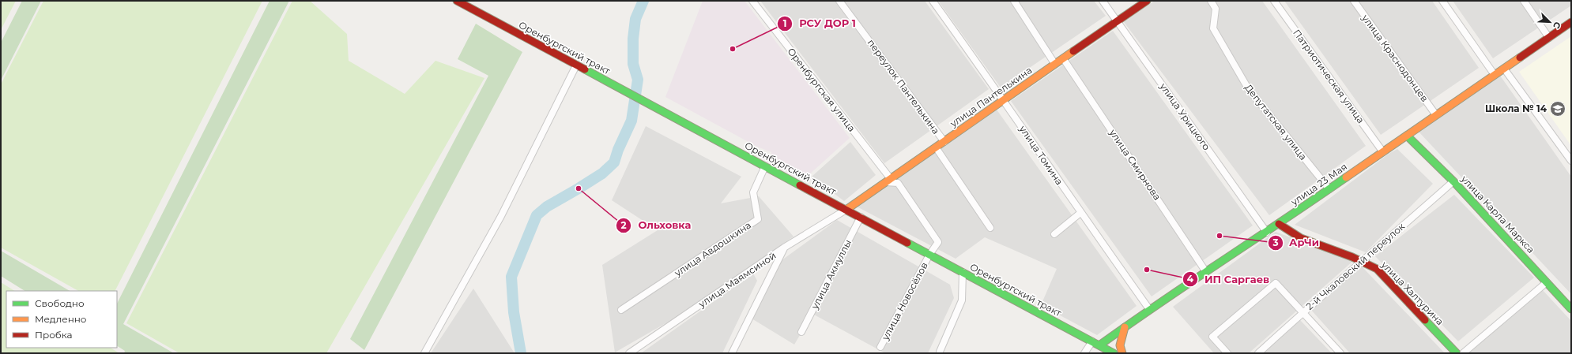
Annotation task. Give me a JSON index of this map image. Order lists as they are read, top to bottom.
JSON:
{
  "streets": {
    "main road": [
      "Оренбургский тракт",
      "улица Пантелькина",
      "улица 23 Мая",
      "улица Карла Маркса",
      "улица Халтурина"
    ],
    "street": [
      "улица Краснодонцев",
      "Патриотическая улица",
      "переулок Пантелькина",
      "Оренбургская улица",
      "улица Урицкого",
      "Депутатская улица",
      "улица Томина",
      "улица Смирнова",
      "улица Авдошкина",
      "2-й Чкаловский переулок",
      "улица Акмуллы",
      "улица Маямсиной",
      "улица Новосёлов"
    ]
  },
  "crossings": [
    ["Оренбургский тракт", "улица Пантелькина"],
    ["Оренбургский тракт", "улица 23 Мая"],
    ["Оренбургский тракт", "улица Авдошкина"],
    ["Оренбургский тракт", "улица Акмуллы"],
    ["Оренбургский тракт", "улица Маямсиной"],
    ["Оренбургский тракт", "улица Новосёлов"],
    ["улица Краснодонцев", "улица 23 Мая"],
    ["Патриотическая улица", "улица 23 Мая"],
    ["переулок Пантелькина", "улица Пантелькина"],
    ["Оренбургская улица", "улица Пантелькина"],
    ["улица Пантелькина", "улица Урицкого"],
    ["улица Пантелькина", "улица Томина"],
    ["улица Пантелькина", "улица Смирнова"],
    ["улица Пантелькина", "улица Маямсиной"],
    ["улица Урицкого", "улица 23 Мая"],
    ["Депутатская улица", "улица 23 Мая"],
    ["улица Томина", "улица 23 Мая"],
    ["улица Смирнова", "улица 23 Мая"],
    ["улица 23 Мая", "улица Карла Маркса"],
    ["улица 23 Мая", "улица Халтурина"],
    ["улица Карла Маркса", "2-й Чкаловский переулок"],
    ["2-й Чкаловский переулок", "улица Халтурина"]
  ],
  "places": {
    "other": [
      "РСУ ДОР 1",
      "Ольховка",
      "АрЧи",
      "ИП Саргаев"
    ],
    "school or university": ["Школа № 14"]
  },
  "legend": ["Свободно", "Медленно", "Пробка"],
  "north": "bottom right"
}
